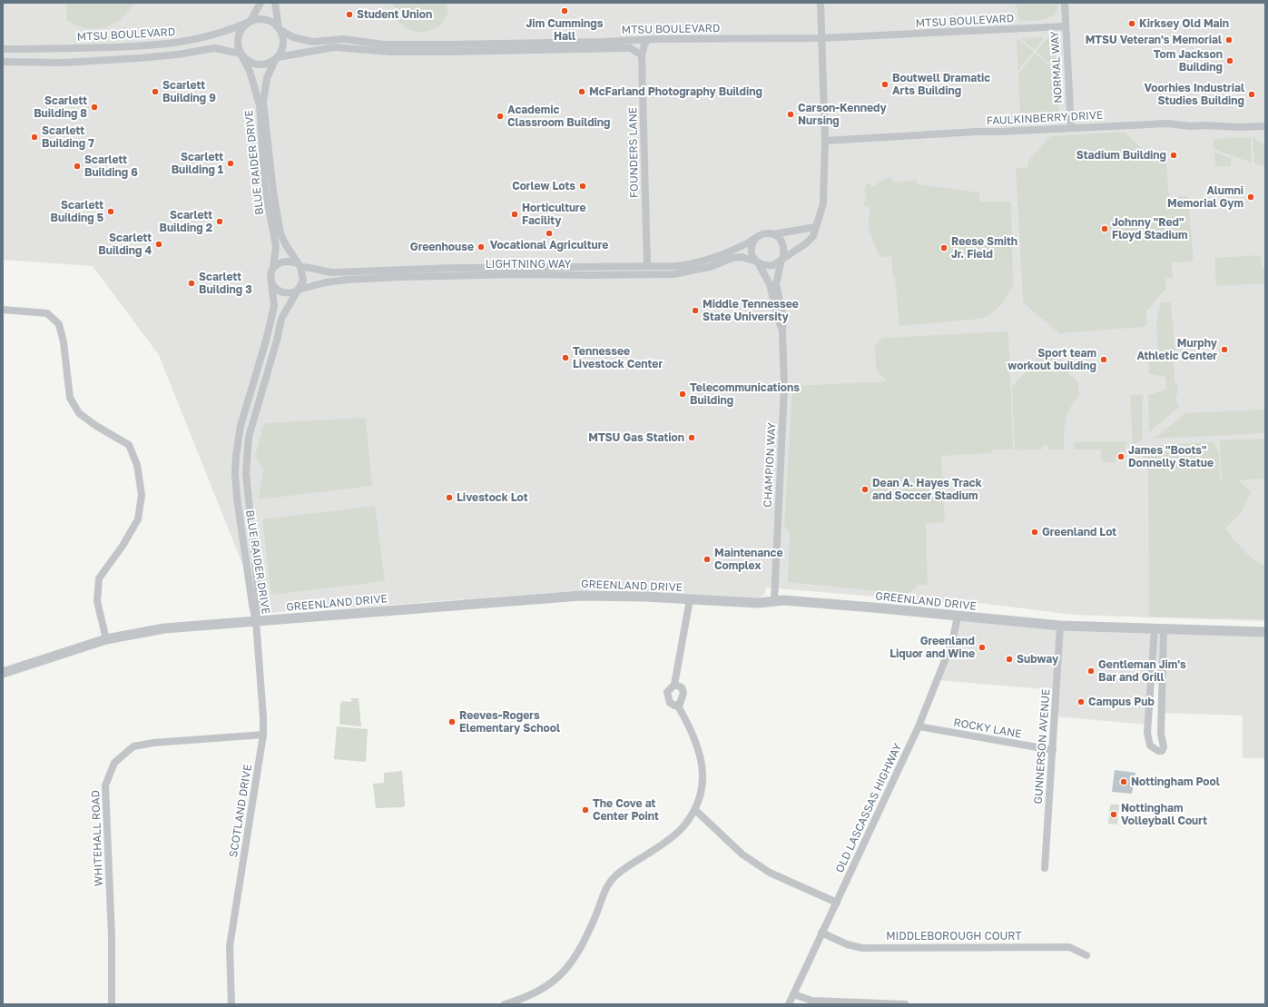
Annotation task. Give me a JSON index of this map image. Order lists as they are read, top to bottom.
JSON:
{
  "streets": {
    "street": [
      "MTSU BOULEVARD",
      "NORMAL WAY",
      "FAULKINBERRY DRIVE",
      "FOUNDERS LANE",
      "BLUE RAIDER DRIVE",
      "LIGHTNING WAY",
      "CHAMPION WAY",
      "GREENLAND DRIVE",
      "ROCKY LANE",
      "GUNNERSON AVENUE",
      "OLD LASCASSAS HIGHWAY",
      "SCOTLAND DRIVE",
      "WHITEHALL ROAD",
      "MIDDLEBOROUGH COURT"
    ]
  },
  "crossings": [
    ["MTSU BOULEVARD", "NORMAL WAY"],
    ["MTSU BOULEVARD", "FOUNDERS LANE"],
    ["MTSU BOULEVARD", "BLUE RAIDER DRIVE"],
    ["NORMAL WAY", "FAULKINBERRY DRIVE"],
    ["FOUNDERS LANE", "LIGHTNING WAY"],
    ["BLUE RAIDER DRIVE", "LIGHTNING WAY"],
    ["BLUE RAIDER DRIVE", "GREENLAND DRIVE"],
    ["BLUE RAIDER DRIVE", "SCOTLAND DRIVE"],
    ["LIGHTNING WAY", "CHAMPION WAY"],
    ["CHAMPION WAY", "GREENLAND DRIVE"],
    ["GREENLAND DRIVE", "GUNNERSON AVENUE"],
    ["GREENLAND DRIVE", "OLD LASCASSAS HIGHWAY"],
    ["GREENLAND DRIVE", "SCOTLAND DRIVE"],
    ["ROCKY LANE", "GUNNERSON AVENUE"],
    ["ROCKY LANE", "OLD LASCASSAS HIGHWAY"],
    ["OLD LASCASSAS HIGHWAY", "MIDDLEBOROUGH COURT"],
    ["SCOTLAND DRIVE", "WHITEHALL ROAD"]
  ],
  "places": [
    "Jim Cummings Hall",
    "Student Union",
    "Kirksey Old Main",
    "MTSU Veteran's Memorial",
    "Tom Jackson Building",
    "Boutwell Dramatic Arts Building",
    "Scarlett Building 9",
    "McFarland Photography Building",
    "Voorhies Industrial Studies Building",
    "Scarlett Building 8",
    "Carson-Kennedy Nursing",
    "Academic Classroom Building",
    "Scarlett Building 7",
    "Stadium Building",
    "Scarlett Building 1",
    "Scarlett Building 6",
    "Corlew Lots",
    "Alumni Memorial Gym",
    "Scarlett Building 5",
    "Horticulture Facility",
    "Scarlett Building 2",
    "Johnny \"Red\" Floyd Stadium",
    "Vocational Agriculture",
    "Scarlett Building 4",
    "Greenhouse",
    "Reese Smith Jr. Field",
    "Scarlett Building 3",
    "Middle Tennessee State University",
    "Murphy Athletic Center",
    "Tennessee Livestock Center",
    "Sport team workout building",
    "Telecommunications Building",
    "MTSU Gas Station",
    "James \"Boots\" Donnelly Statue",
    "Dean A. Hayes Track and Soccer Stadium",
    "Livestock Lot",
    "Greenland Lot",
    "Maintenance Complex",
    "Greenland Liquor and Wine",
    "Subway",
    "Gentleman Jim's Bar and Grill",
    "Campus Pub",
    "Reeves-Rogers Elementary School",
    "Nottingham Pool",
    "The Cove at Center Point",
    "Nottingham Volleyball Court"
  ]
}
